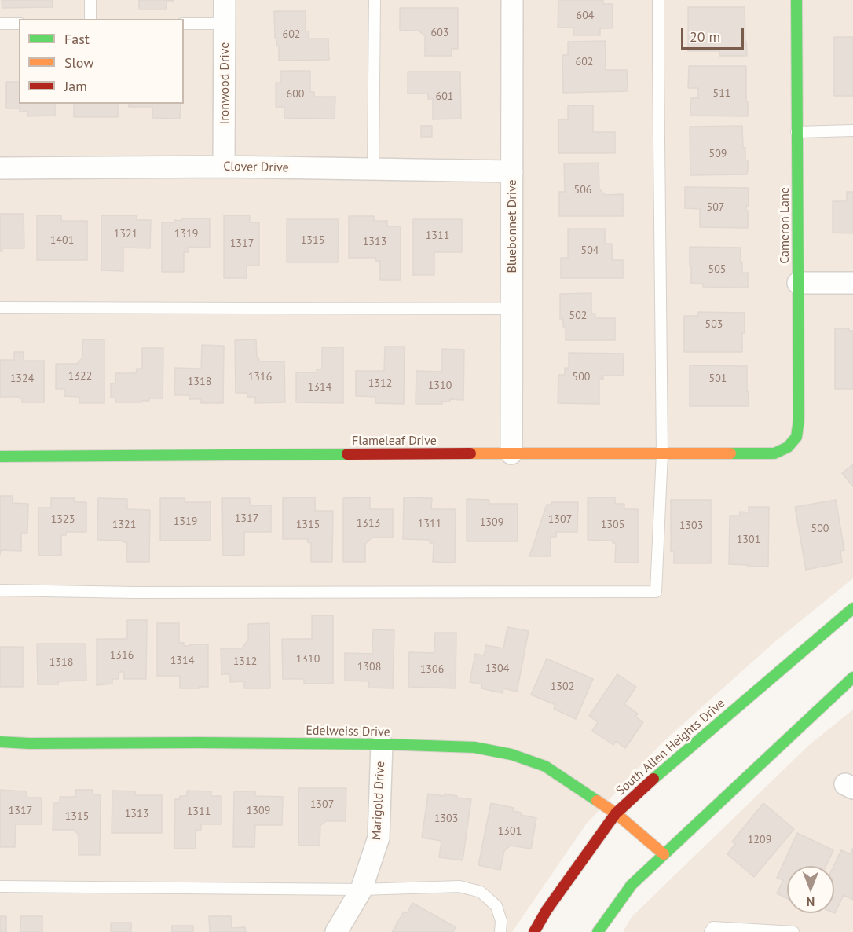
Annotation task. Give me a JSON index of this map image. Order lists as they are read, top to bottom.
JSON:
{
  "streets": {
    "street": [
      "Ironwood Drive",
      "Clover Drive",
      "Cameron Lane",
      "Bluebonnet Drive",
      "Flameleaf Drive",
      "Edelweiss Drive",
      "South Allen Heights Drive",
      "Marigold Drive"
    ]
  },
  "crossings": [
    ["Ironwood Drive", "Clover Drive"],
    ["Clover Drive", "Bluebonnet Drive"],
    ["Cameron Lane", "Flameleaf Drive"],
    ["Bluebonnet Drive", "Flameleaf Drive"],
    ["Edelweiss Drive", "South Allen Heights Drive"],
    ["Edelweiss Drive", "Marigold Drive"]
  ],
  "house_numbers": [
    "604",
    "603",
    "602",
    "602",
    "511",
    "600",
    "601",
    "509",
    "506",
    "507",
    "1321",
    "1319",
    "1311",
    "1401",
    "1315",
    "1313",
    "1317",
    "504",
    "505",
    "502",
    "503",
    "1322",
    "1316",
    "500",
    "1324",
    "501",
    "1318",
    "1312",
    "1310",
    "1314",
    "1317",
    "1323",
    "1307",
    "1319",
    "1309",
    "1313",
    "1311",
    "1321",
    "1315",
    "1305",
    "1303",
    "500",
    "1301",
    "1316",
    "1310",
    "1314",
    "1312",
    "1318",
    "1308",
    "1304",
    "1306",
    "1302",
    "1307",
    "1317",
    "1309",
    "1311",
    "1313",
    "1315",
    "1303",
    "1301",
    "1209"
  ],
  "legend": ["Fast", "Slow", "Jam"],
  "scale_bar": "20 m",
  "north": "bottom"
}
